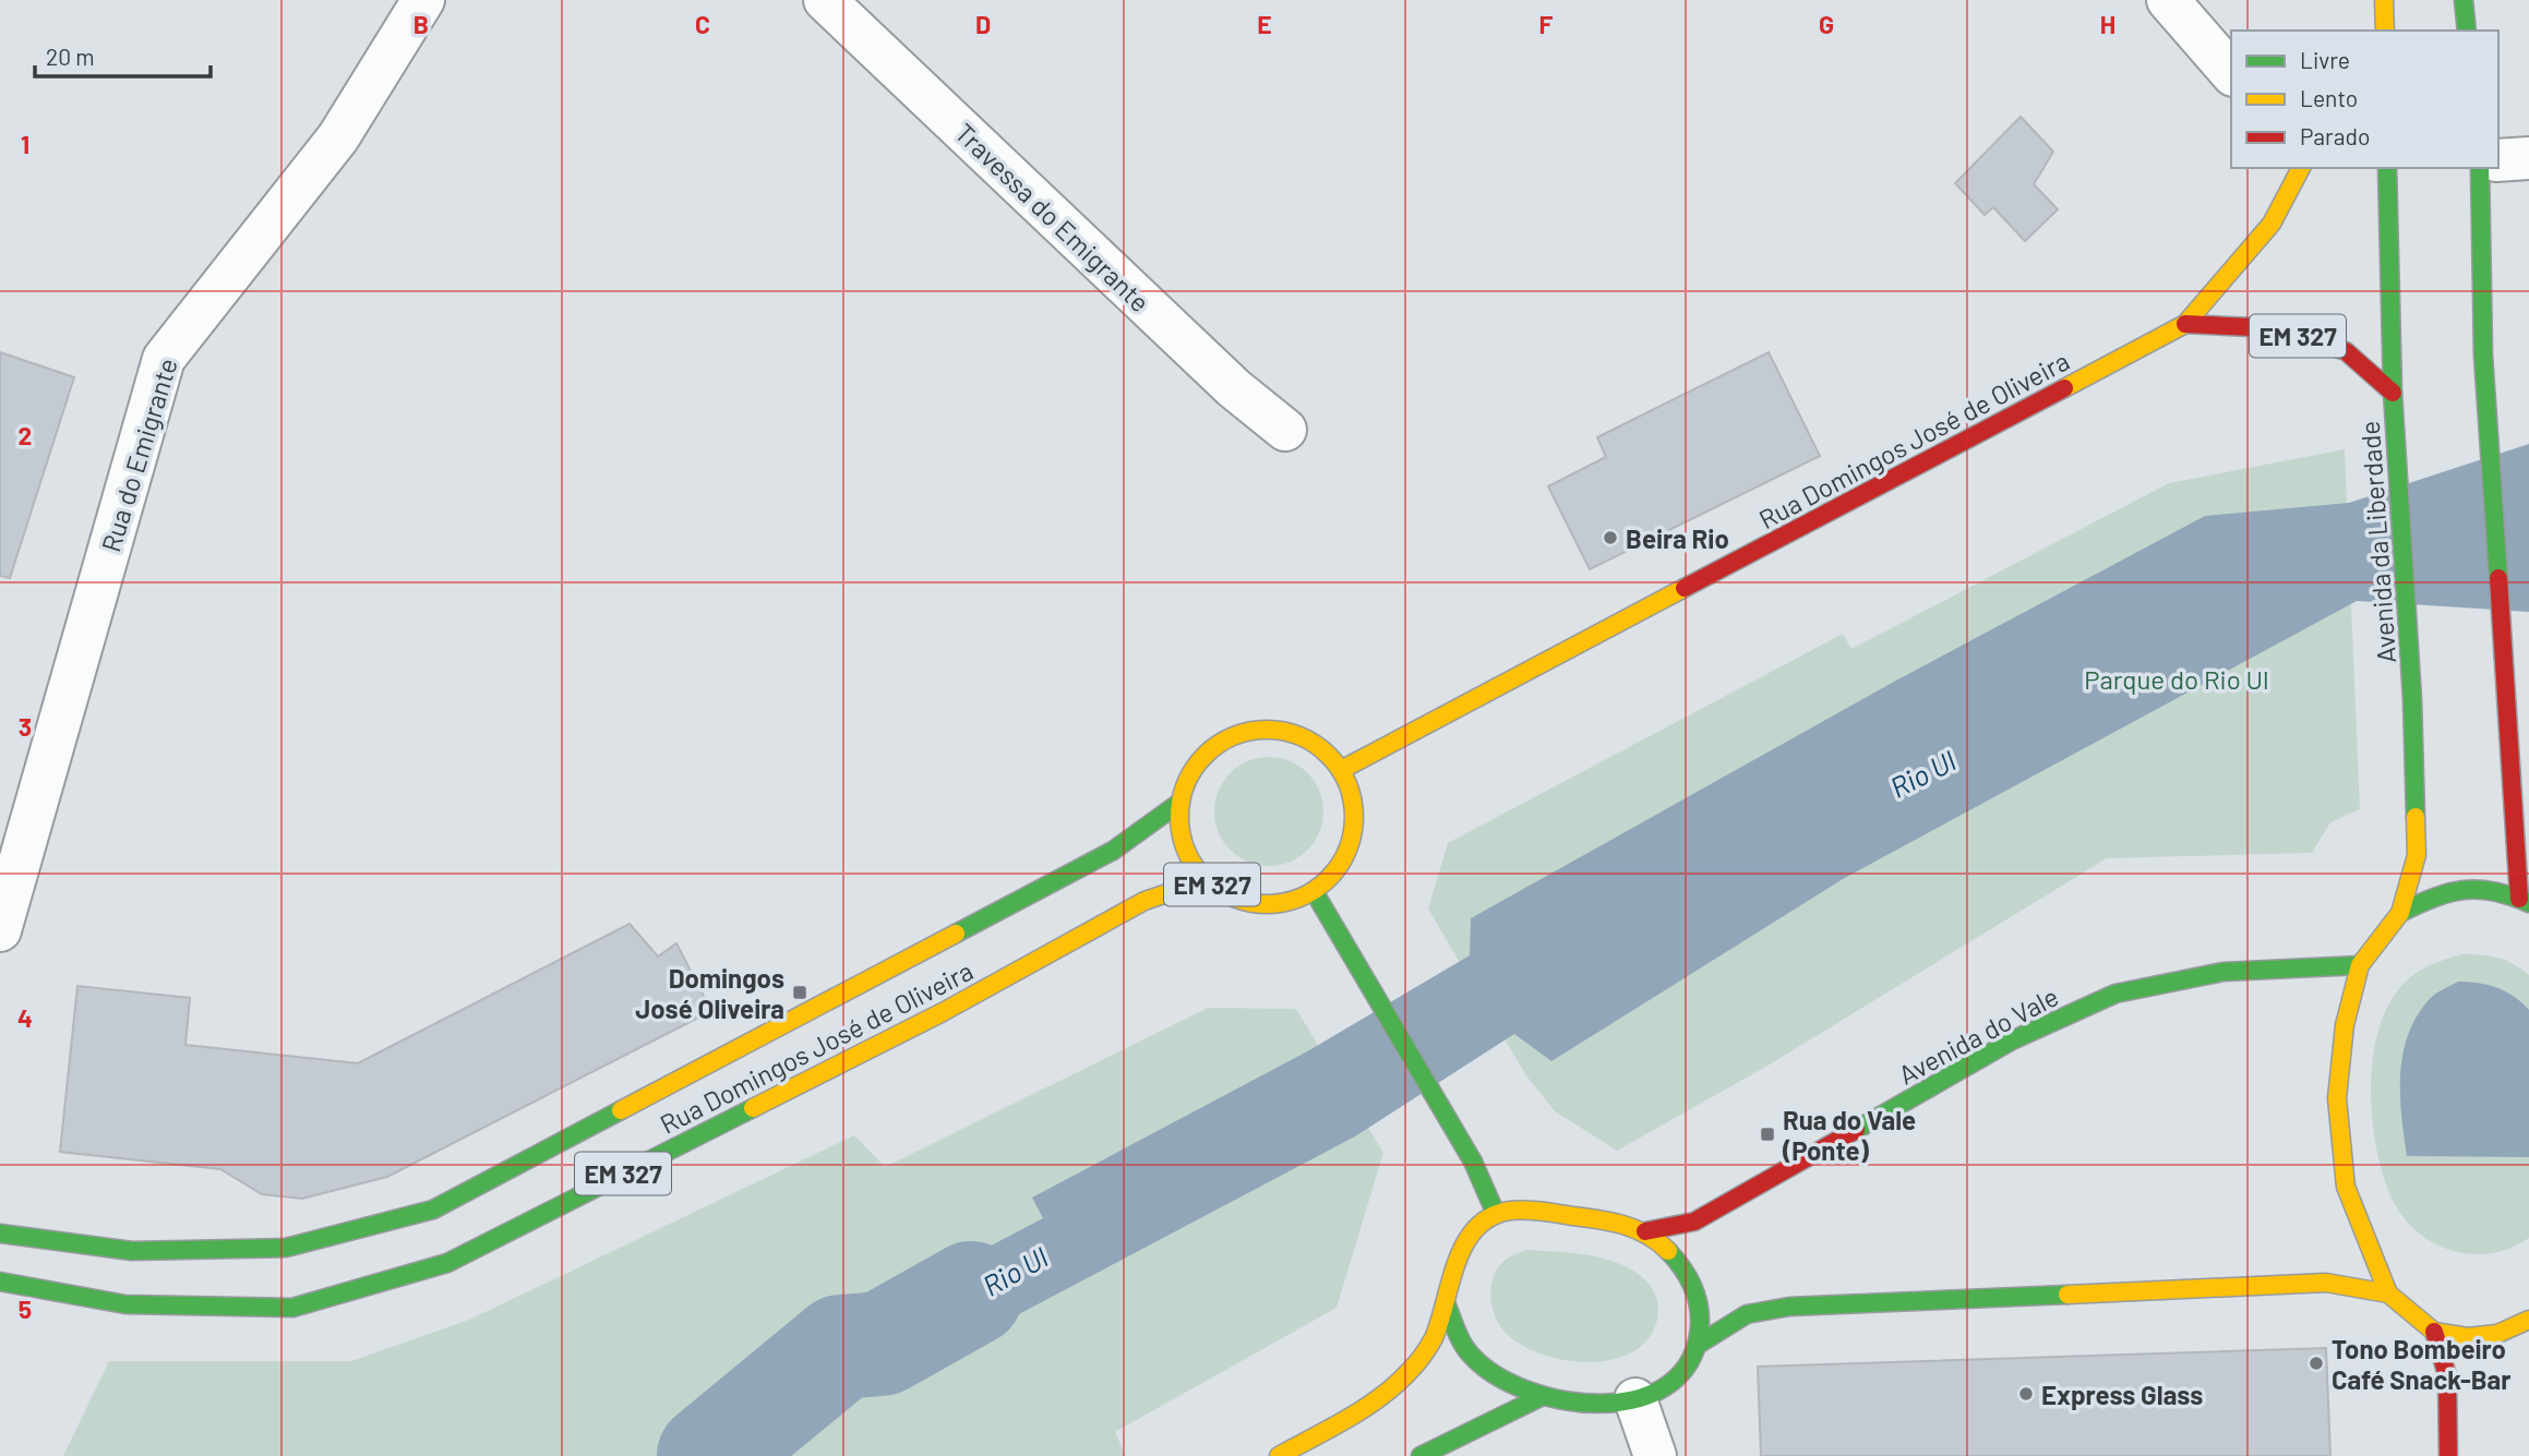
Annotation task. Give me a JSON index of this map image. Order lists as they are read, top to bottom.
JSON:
{
  "streets": {
    "main road": [
      "EM 327",
      "Rua Domingos José de Oliveira",
      "Avenida da Liberdade",
      "Avenida do Vale"
    ],
    "street": ["Travessa do Emigrante", "Rua do Emigrante"]
  },
  "crossings": [
    ["EM 327", "Rua Domingos José de Oliveira"],
    ["EM 327", "Avenida da Liberdade"],
    ["Avenida da Liberdade", "Avenida do Vale"]
  ],
  "water": ["Rio Ul"],
  "parks": ["Parque do Rio Ul"],
  "places": {
    "other": ["Beira Rio", "Tono Bombeiro Café Snack-Bar", "Express Glass"],
    "transit": ["Domingos José Oliveira", "Rua do Vale (Ponte)"]
  },
  "legend": ["Livre", "Lento", "Parado"],
  "scale_bar": "20 m",
  "grid": {
    "columns": [
      "B",
      "C",
      "D",
      "E",
      "F",
      "G",
      "H"
    ],
    "rows": [
      "1",
      "2",
      "3",
      "4",
      "5"
    ]
  }
}
